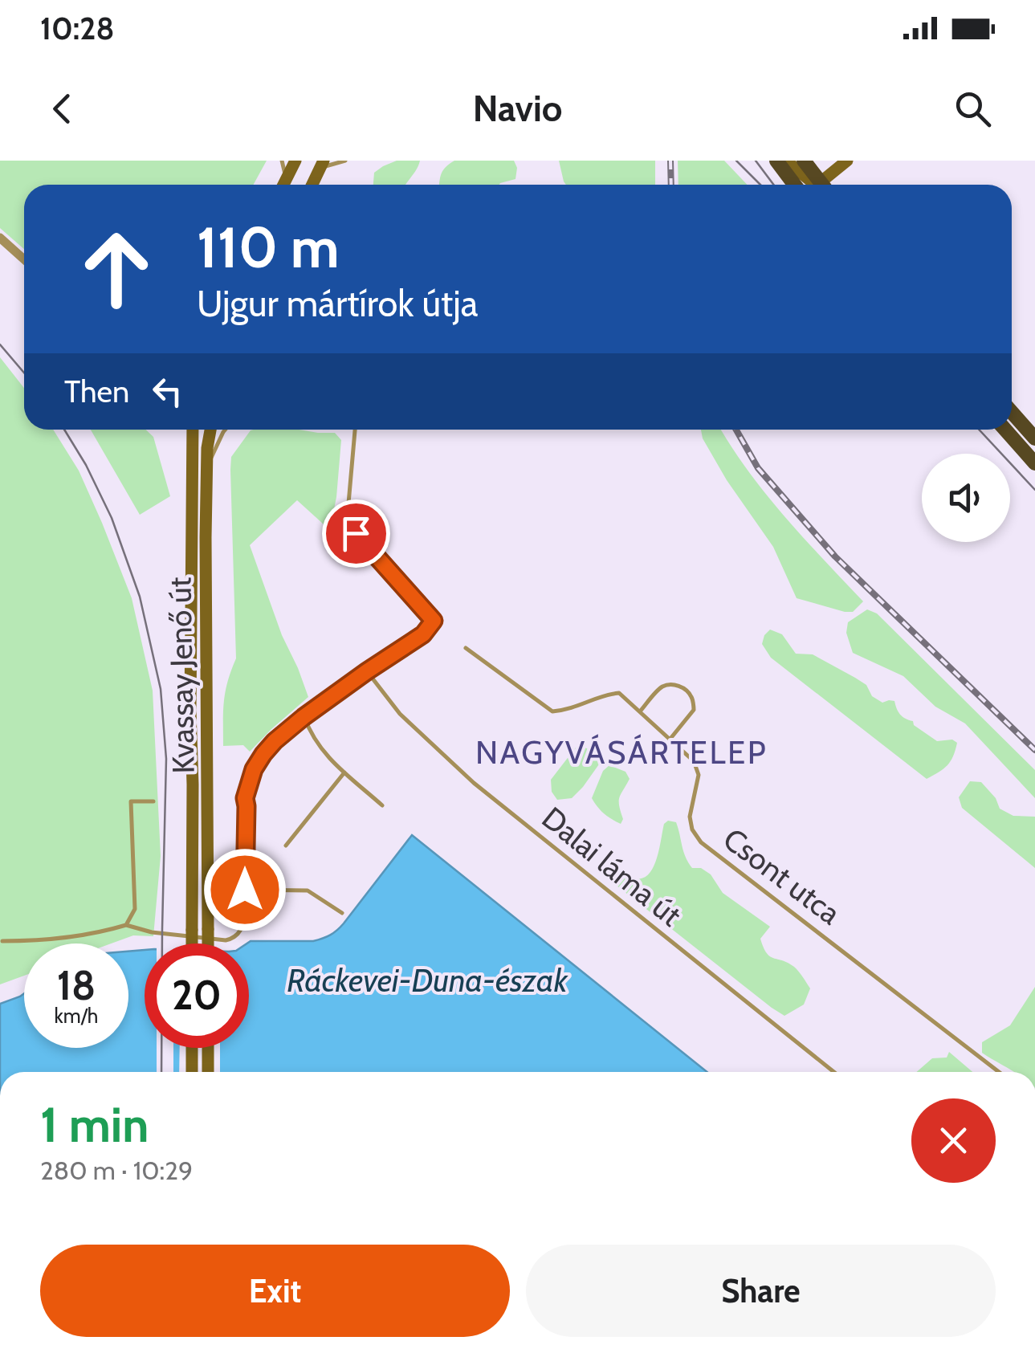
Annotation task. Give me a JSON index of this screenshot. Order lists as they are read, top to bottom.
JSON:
{
  "streets": {
    "main road": ["Kvassay Jenő út"],
    "lane": ["Dalai láma út", "Csont utca"]
  },
  "districts": ["NAGYVÁSÁRTELEP"],
  "water": ["Ráckevei-Duna-észak"],
  "page": {
    "status": "10:28",
    "header": "Navio",
    "turn": ["110 m", "Ujgur mártírok útja"],
    "then": "Then",
    "speed": "18 km/h",
    "limit": "20",
    "heading": ["1 min", "280 m · 10:29"],
    "buttons": ["Exit", "Share"]
  }
}
